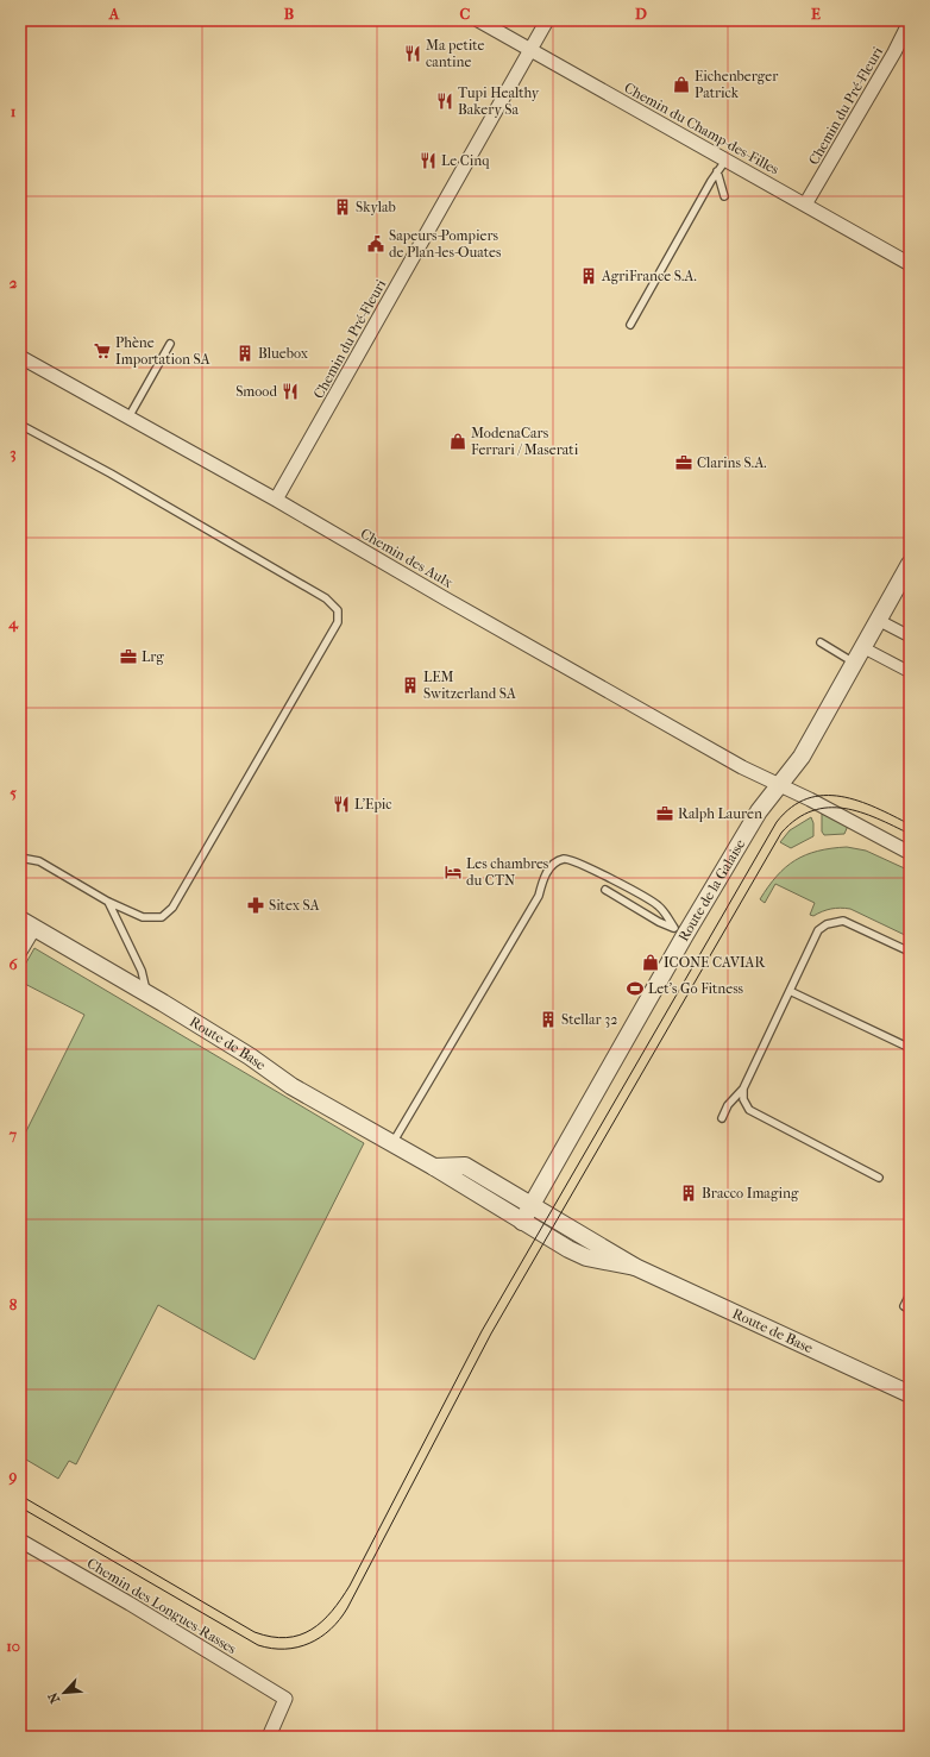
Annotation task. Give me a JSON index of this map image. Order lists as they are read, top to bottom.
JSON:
{
  "streets": {
    "street": [
      "Chemin du Pré-Fleuri",
      "Chemin du Champ-des-Filles",
      "Chemin des Aulx",
      "Route de la Galaise",
      "Route de Base",
      "Chemin des Longues-Rasses"
    ]
  },
  "crossings": [
    ["Chemin du Pré-Fleuri", "Chemin du Champ-des-Filles"],
    ["Chemin du Pré-Fleuri", "Chemin des Aulx"],
    ["Chemin des Aulx", "Route de la Galaise"],
    ["Route de la Galaise", "Route de Base"]
  ],
  "places": {
    "restaurant": [
      "Ma petite cantine",
      "Tupi Healthy Bakery Sa",
      "Le Cinq",
      "Smood",
      "L'Epic"
    ],
    "shop": ["Eichenberger Patrick", "ModenaCars Ferrari / Maserati", "ICONE CAVIAR"],
    "building": [
      "Skylab",
      "AgriFrance S.A.",
      "Bluebox",
      "LEM Switzerland SA",
      "Stellar 32",
      "Bracco Imaging"
    ],
    "public building": ["Sapeurs-Pompiers de Plan-les-Ouates"],
    "supermarket": ["Phène Importation SA"],
    "office": ["Clarins S.A.", "Lrg", "Ralph Lauren"],
    "hotel": ["Les chambres du CTN"],
    "pharmacy": ["Sitex SA"],
    "sports": ["Let's Go Fitness"]
  },
  "north": "bottom left",
  "grid": {
    "columns": [
      "A",
      "B",
      "C",
      "D",
      "E"
    ],
    "rows": [
      "1",
      "2",
      "3",
      "4",
      "5",
      "6",
      "7",
      "8",
      "9",
      "10"
    ]
  }
}
